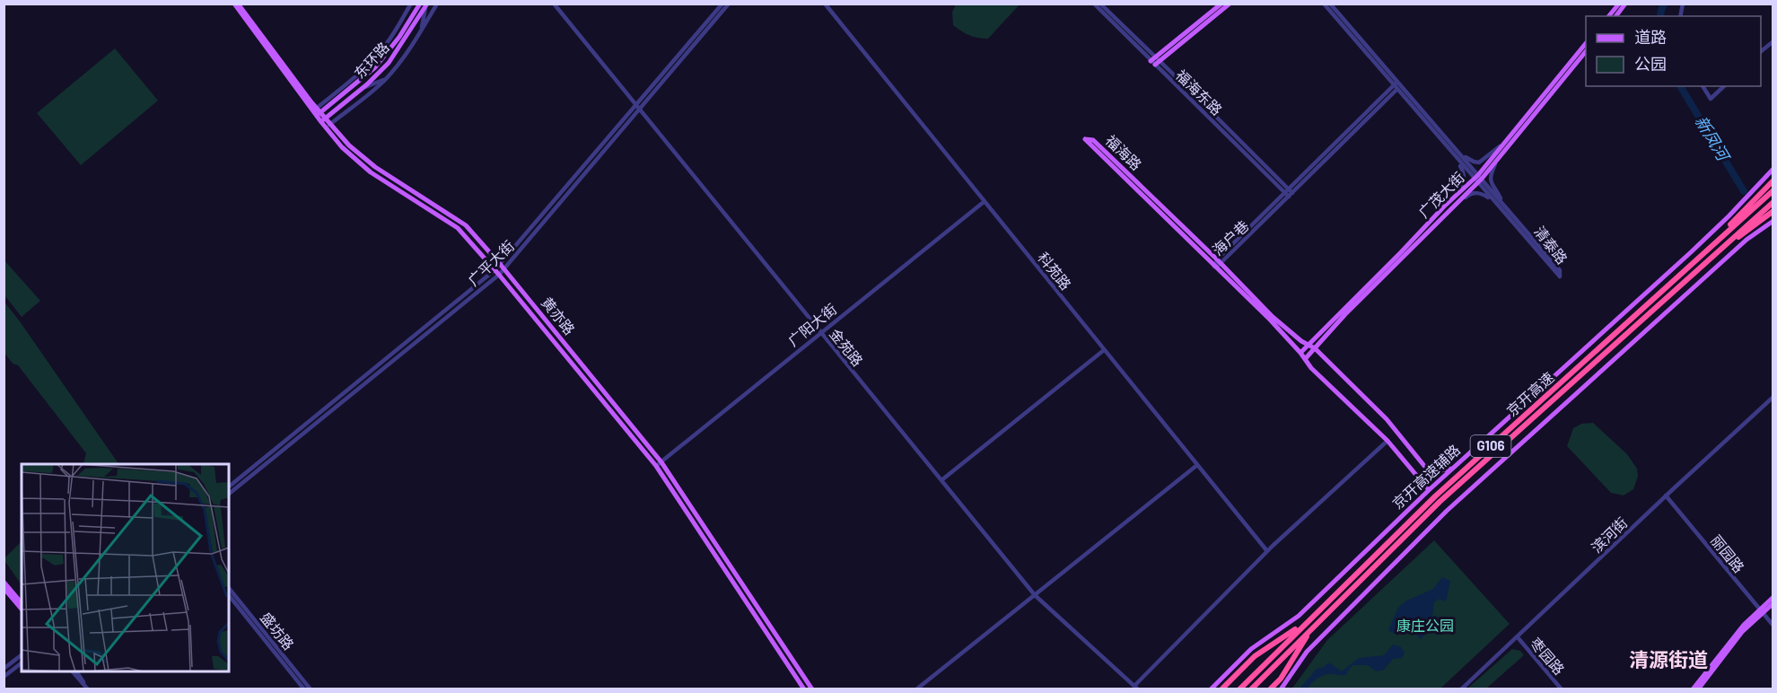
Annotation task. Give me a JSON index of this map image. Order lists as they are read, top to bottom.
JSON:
{
  "streets": {
    "highway": ["京开高速", "G106"],
    "main road": [
      "东环路",
      "福海路",
      "广茂大街",
      "黄亦路",
      "京开高速辅路"
    ],
    "street": [
      "福海东路",
      "海户巷",
      "清泰路",
      "广平大街",
      "科苑路",
      "广阳大街",
      "金苑路",
      "滨河街",
      "丽园路",
      "盛坊路",
      "枣园路"
    ]
  },
  "crossings": [
    ["东环路", "黄亦路"],
    ["福海东路", "海户巷"],
    ["福海路", "广茂大街"],
    ["福海路", "海户巷"],
    ["福海路", "京开高速辅路"],
    ["广茂大街", "清泰路"],
    ["海户巷", "清泰路"],
    ["广平大街", "黄亦路"],
    ["广平大街", "金苑路"],
    ["科苑路", "广阳大街"],
    ["黄亦路", "广阳大街"],
    ["广阳大街", "金苑路"],
    ["滨河街", "丽园路"],
    ["滨河街", "枣园路"]
  ],
  "districts": ["清源街道"],
  "water": ["新凤河"],
  "parks": ["康庄公园"],
  "legend": ["道路", "公园"]
}
